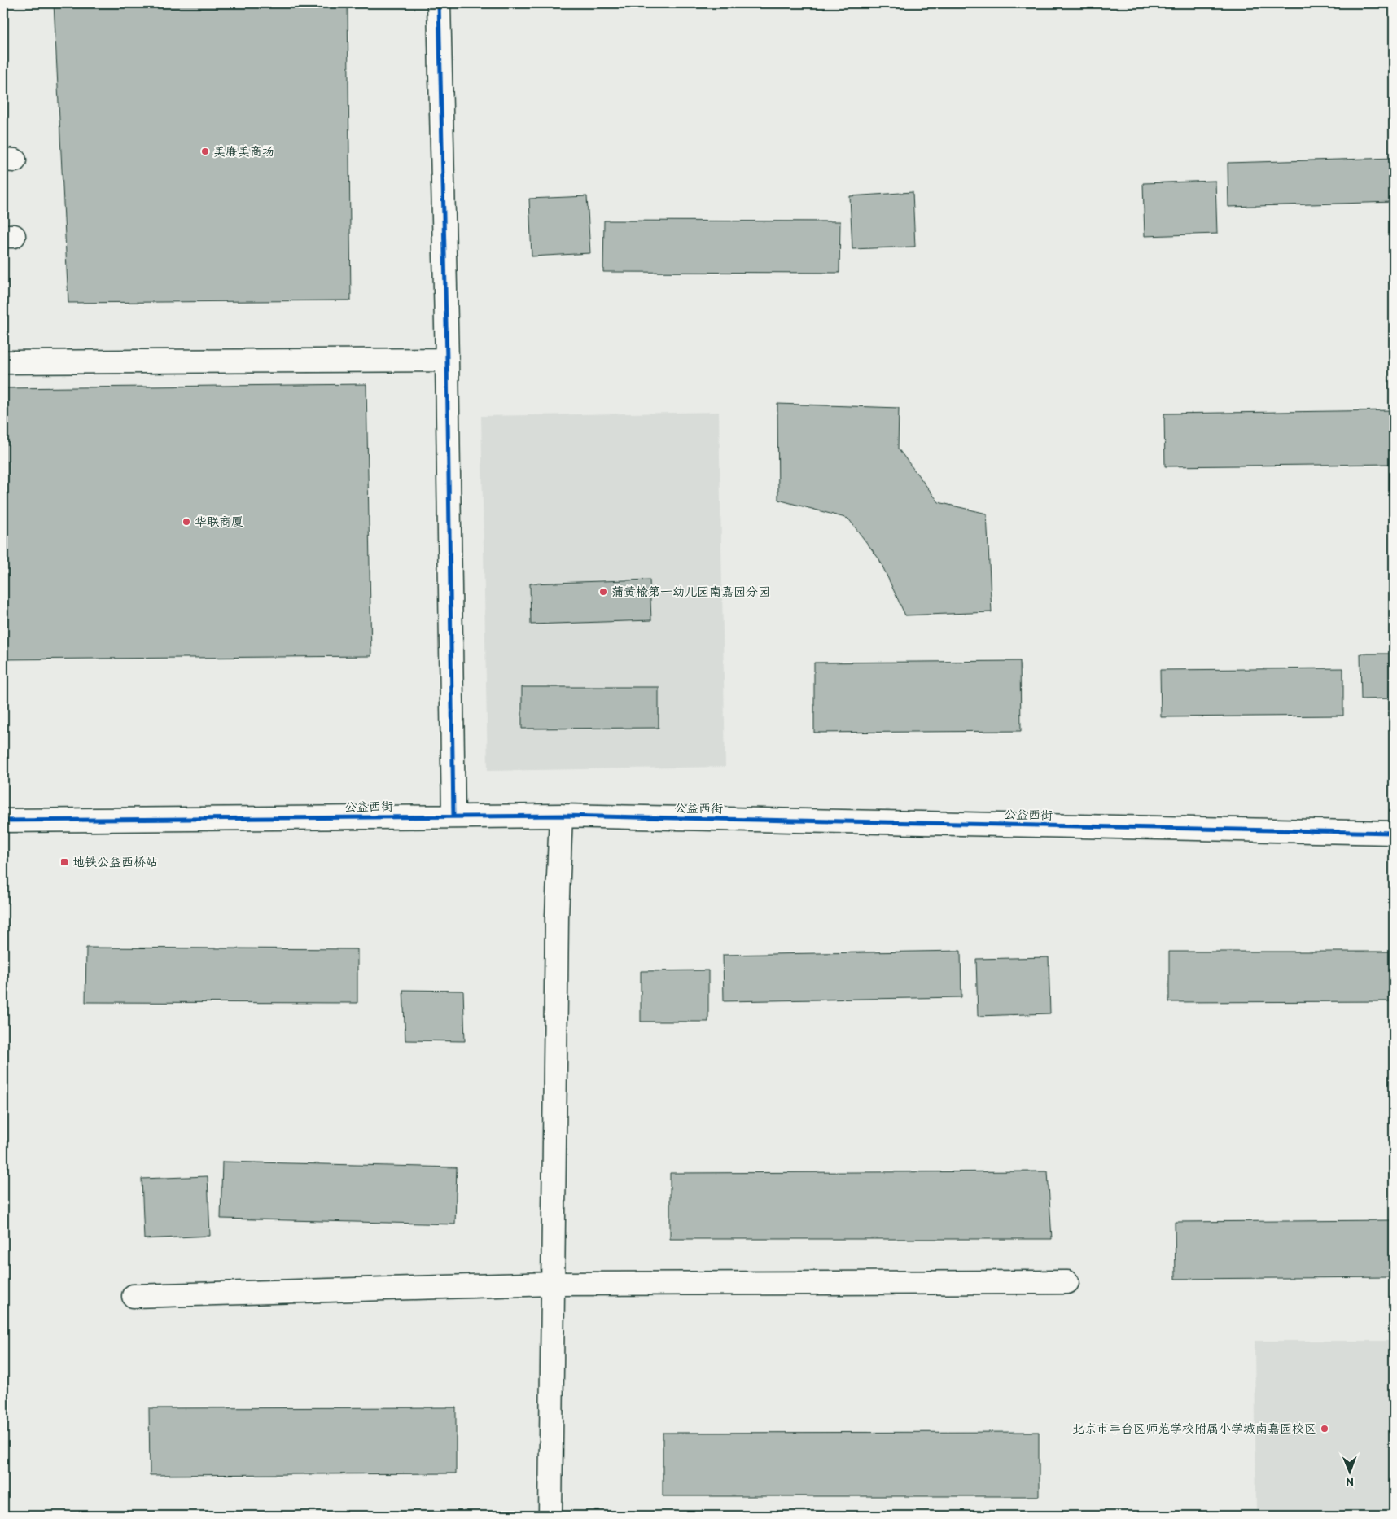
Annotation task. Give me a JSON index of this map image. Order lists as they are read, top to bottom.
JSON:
{
  "streets": {
    "street": ["公益西街"]
  },
  "places": {
    "other": [
      "美廉美商场",
      "华联商厦",
      "蒲黄榆第一幼儿园南嘉园分园",
      "北京市丰台区师范学校附属小学城南嘉园校区"
    ],
    "transit": ["地铁公益西桥站"]
  },
  "north": "bottom"
}
